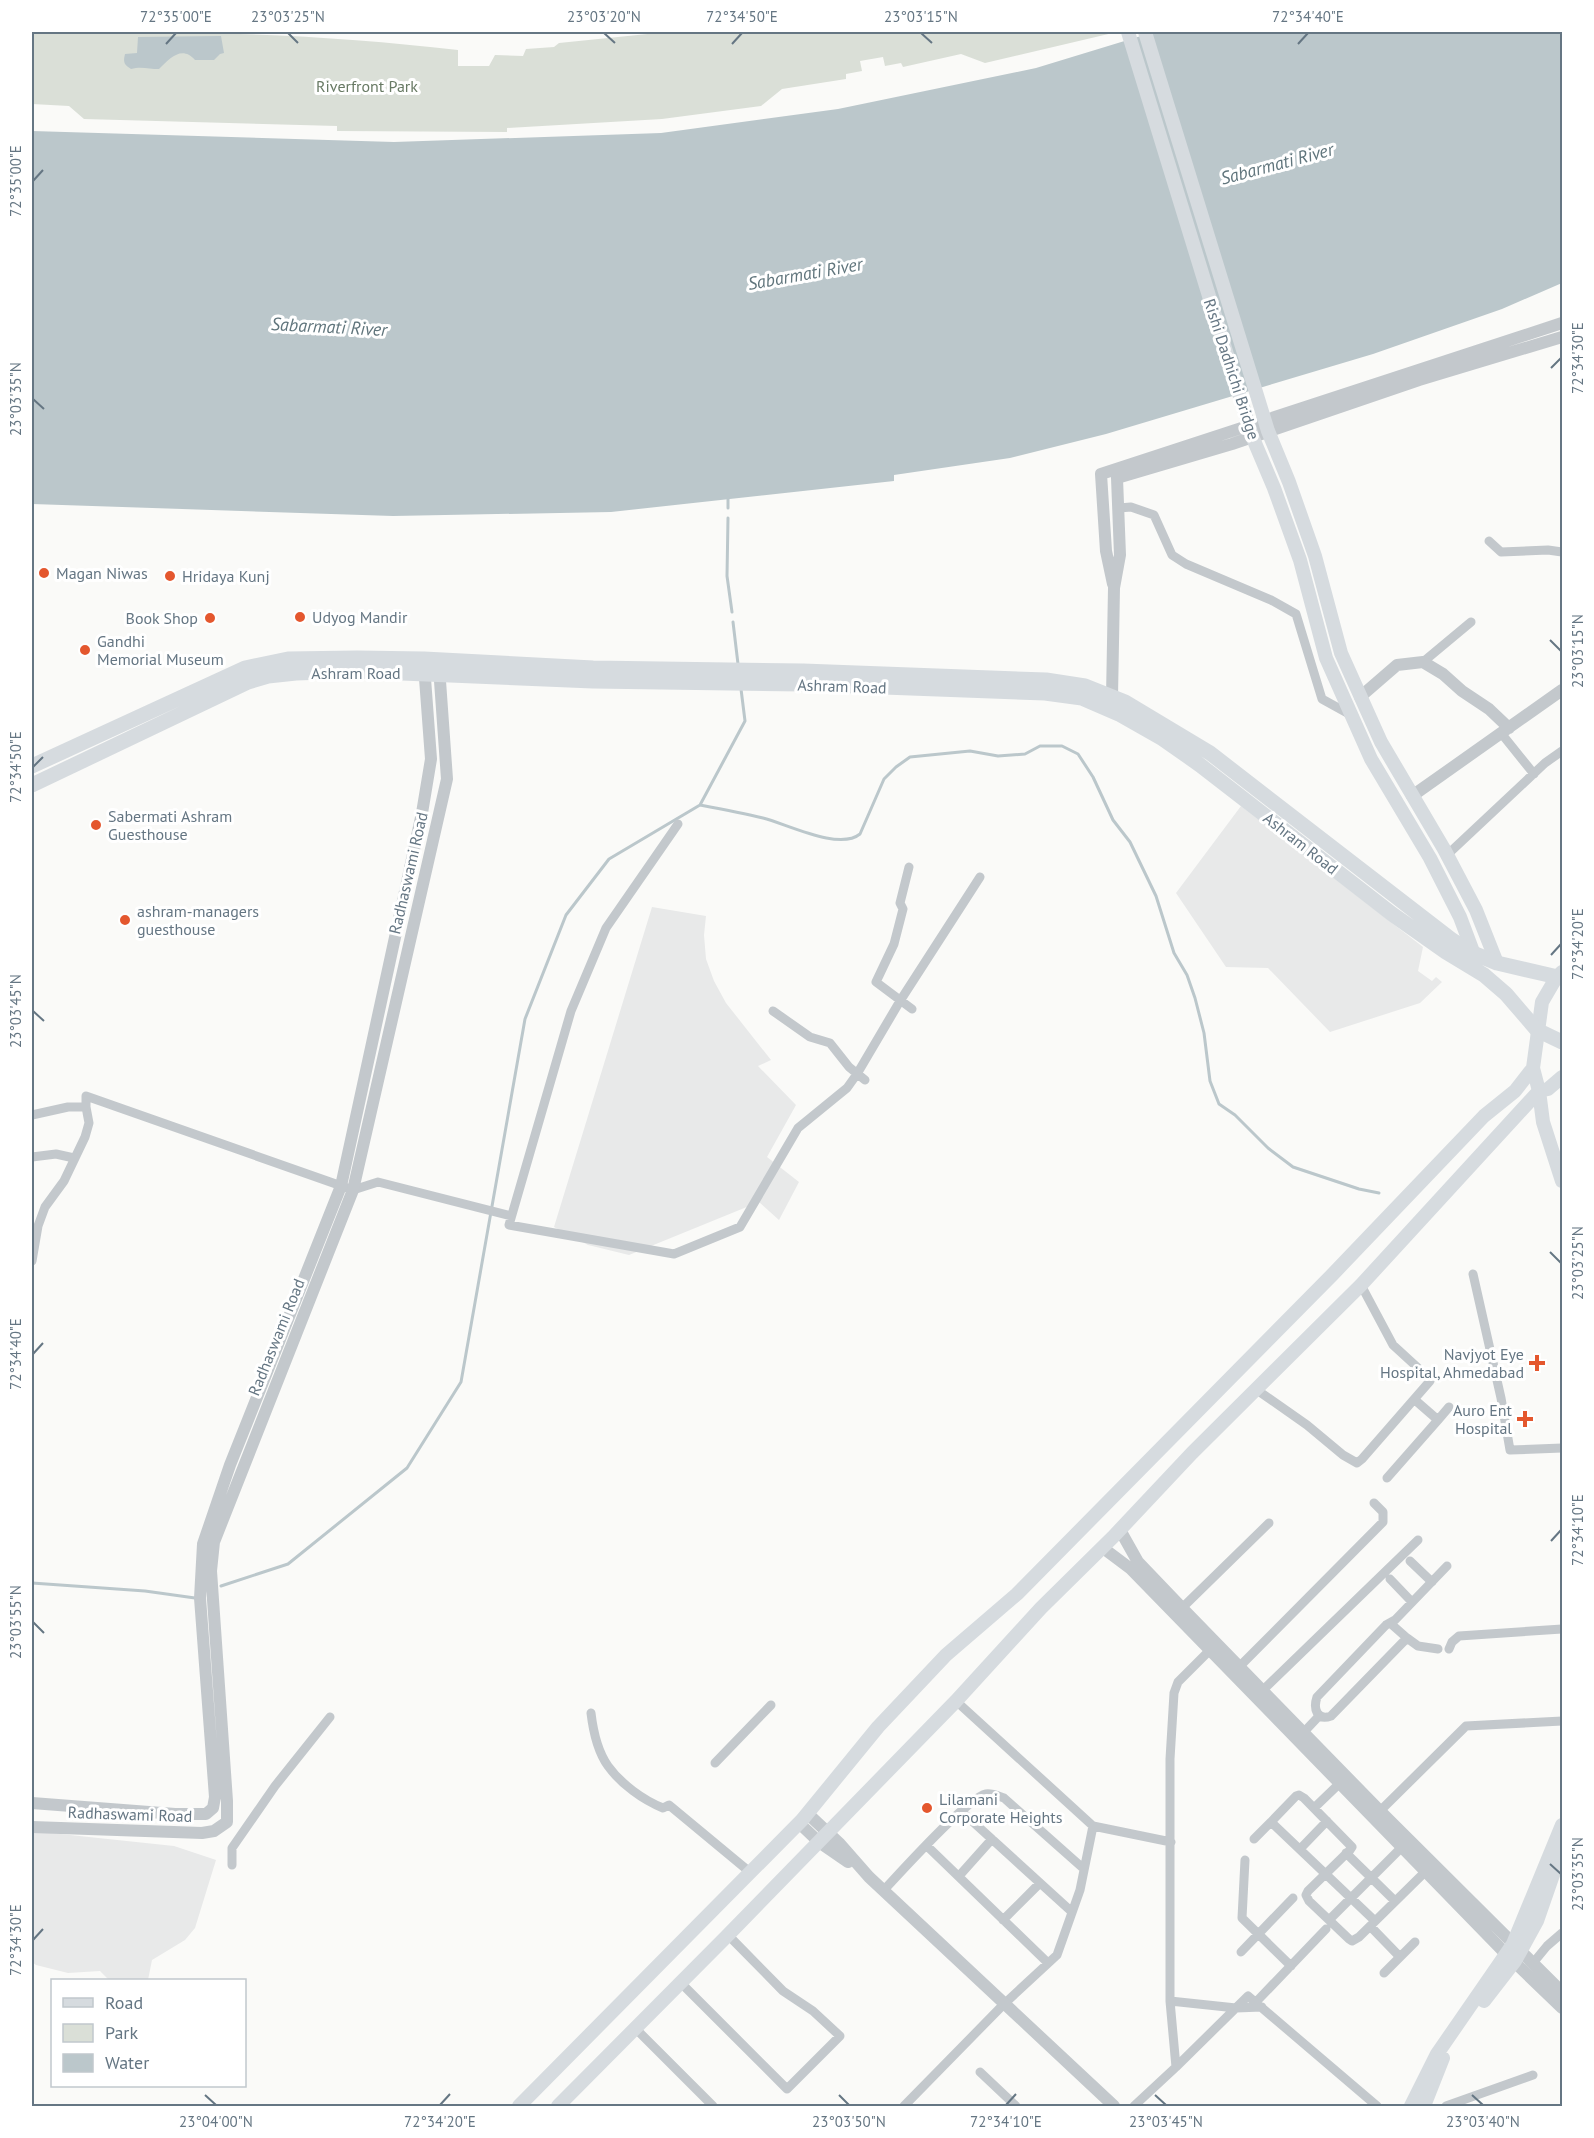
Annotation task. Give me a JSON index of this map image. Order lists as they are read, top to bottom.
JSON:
{
  "streets": {
    "main road": ["Rishi Dadhichi Bridge", "Ashram Road"],
    "street": ["Radhaswami Road"]
  },
  "crossings": [
    ["Rishi Dadhichi Bridge", "Ashram Road"],
    ["Ashram Road", "Radhaswami Road"]
  ],
  "water": ["Sabarmati River"],
  "parks": ["Riverfront Park"],
  "places": {
    "other": [
      "Magan Niwas",
      "Hridaya Kunj",
      "Udyog Mandir",
      "Book Shop",
      "Gandhi Memorial Museum",
      "Sabermati Ashram Guesthouse",
      "ashram-managers guesthouse",
      "Lilamani Corporate Heights"
    ],
    "health": ["Navjyot Eye Hospital, Ahmedabad", "Auro Ent Hospital"]
  },
  "legend": ["Road", "Park", "Water"],
  "coordinates": [
    "72°35'00\"E",
    "23°03'25\"N",
    "23°03'20\"N",
    "72°34'50\"E",
    "23°03'15\"N",
    "72°34'40\"E",
    "72°34'30\"E",
    "23°03'35\"N",
    "72°34'20\"E",
    "23°03'45\"N",
    "72°34'10\"E",
    "23°03'55\"N",
    "23°04'00\"N",
    "23°03'50\"N",
    "23°03'40\"N"
  ]
}
